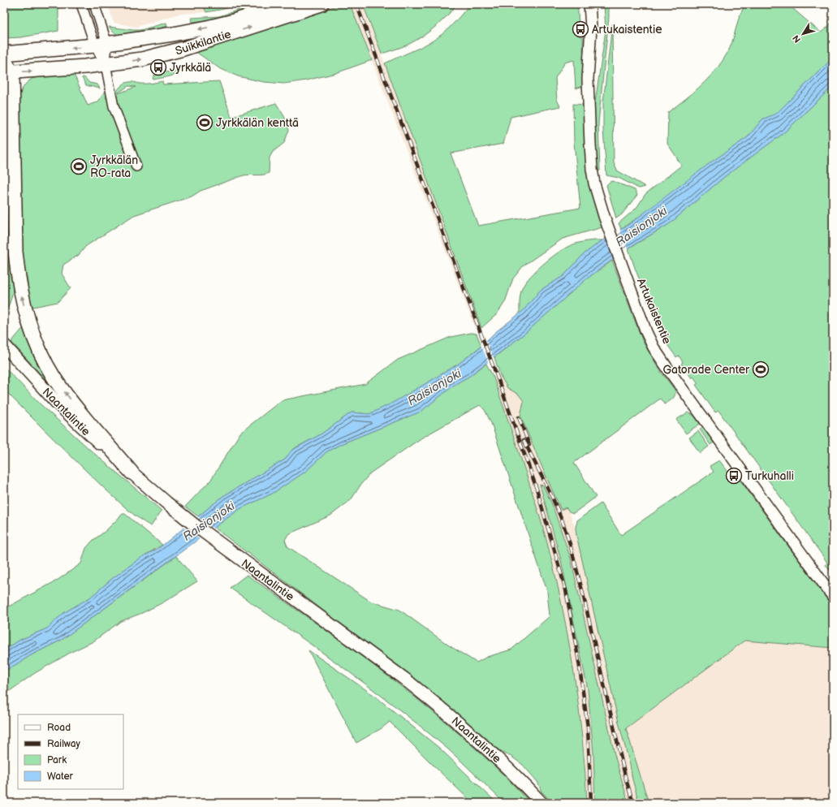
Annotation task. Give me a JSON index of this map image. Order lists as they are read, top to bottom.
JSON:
{
  "streets": {
    "main road": ["Suikkilantie", "Naantalintie"],
    "street": ["Artukaistentie"]
  },
  "water": ["Raisionjoki"],
  "places": {
    "bus stop": ["Artukaistentie", "Jyrkkälä", "Turkuhalli"],
    "sports": ["Jyrkkälän kenttä", "Jyrkkälän RO-rata", "Gatorade Center"]
  },
  "legend": [
    "Road",
    "Railway",
    "Park",
    "Water"
  ],
  "north": "bottom left"
}
